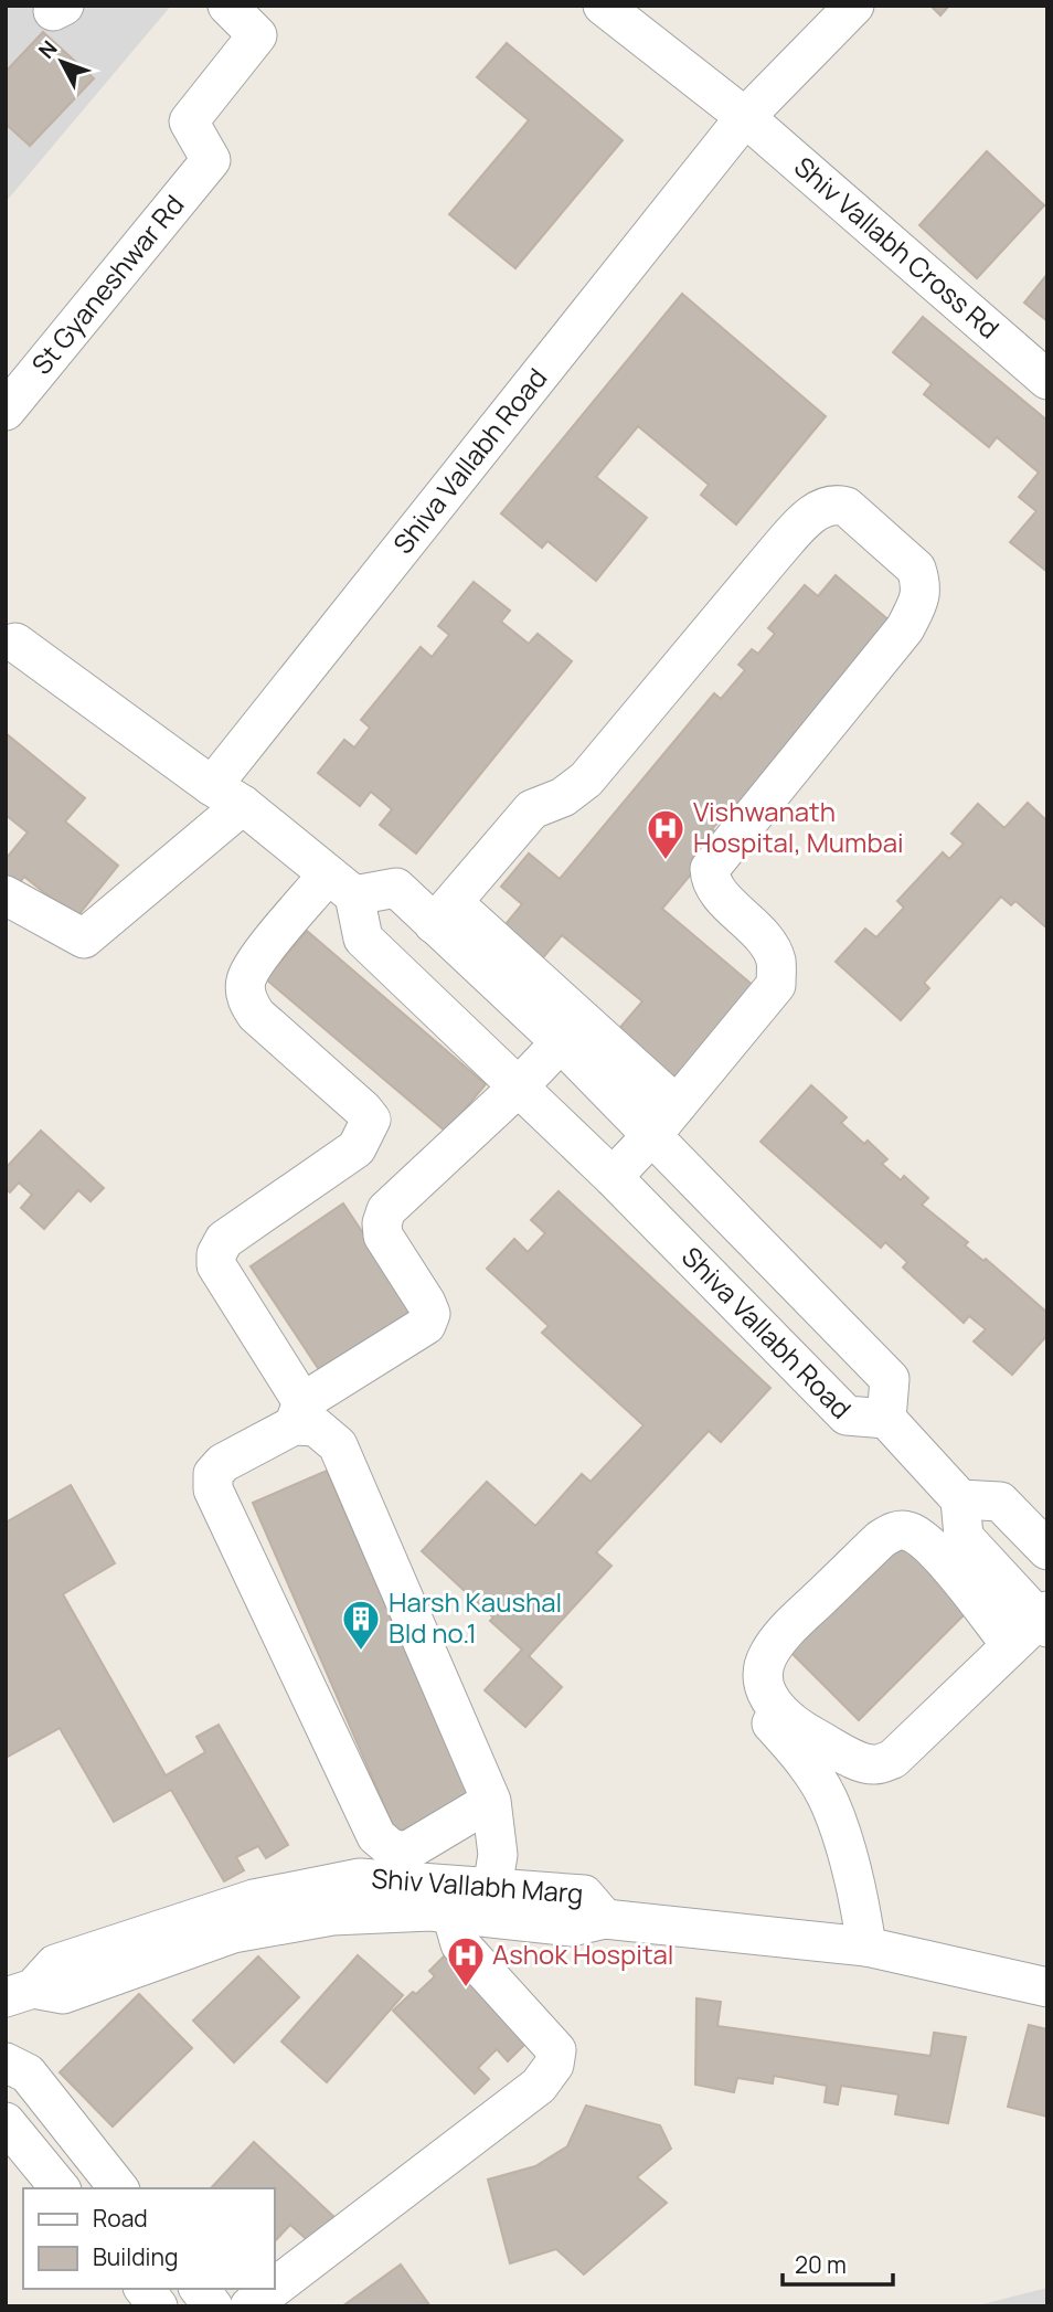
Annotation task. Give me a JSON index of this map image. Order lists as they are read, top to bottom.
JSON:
{
  "streets": {
    "street": [
      "Shiv Vallabh Cross Rd",
      "St Gyaneshwar Rd",
      "Shiva Vallabh Road",
      "Shiv Vallabh Marg"
    ]
  },
  "crossings": [
    ["Shiv Vallabh Cross Rd", "Shiva Vallabh Road"]
  ],
  "places": {
    "hospital": ["Vishwanath Hospital, Mumbai", "Ashok Hospital"],
    "building": ["Harsh Kaushal Bld no.1"]
  },
  "legend": ["Road", "Building"],
  "scale_bar": "20 m",
  "north": "top left"
}
